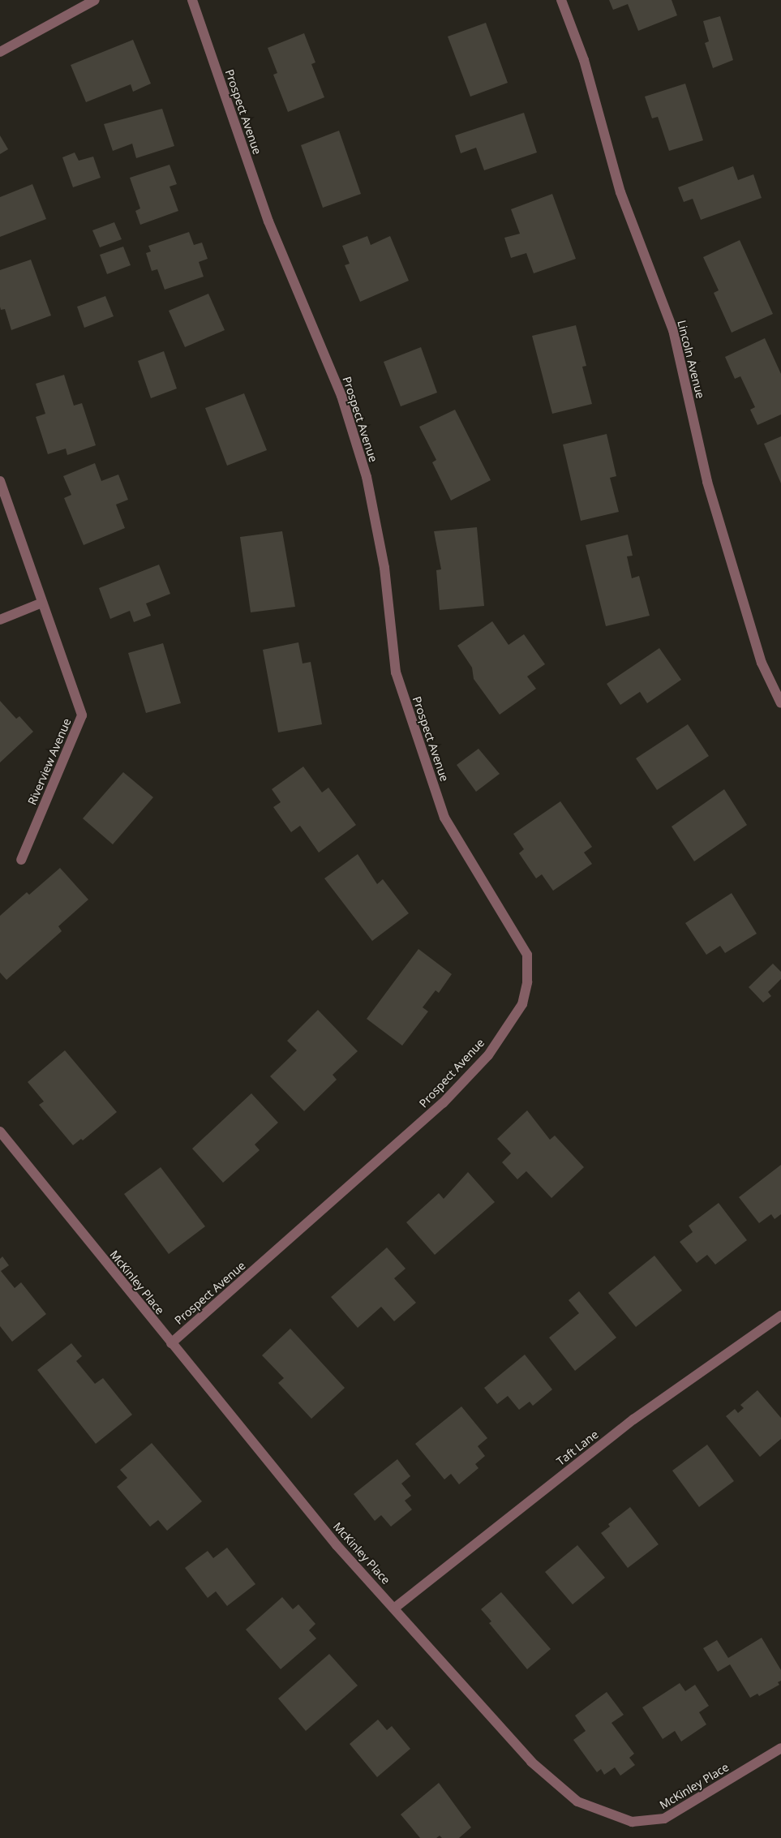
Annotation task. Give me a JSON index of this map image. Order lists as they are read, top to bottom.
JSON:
{
  "streets": {
    "street": [
      "Prospect Avenue",
      "Lincoln Avenue",
      "Riverview Avenue",
      "McKinley Place",
      "Taft Lane"
    ]
  },
  "crossings": [
    ["Prospect Avenue", "McKinley Place"],
    ["McKinley Place", "Taft Lane"]
  ]
}
